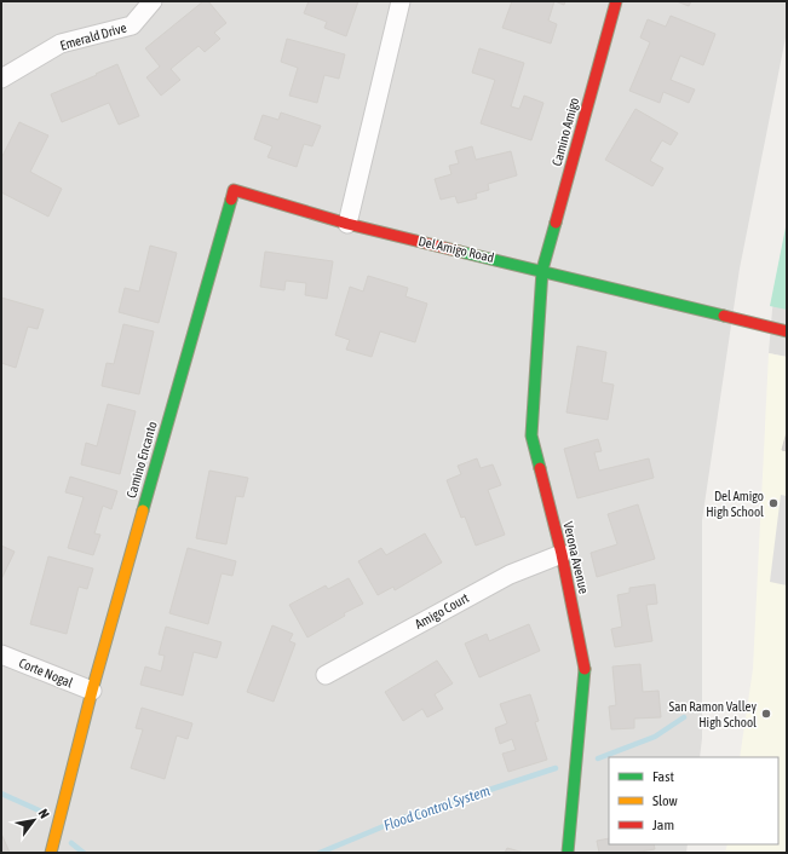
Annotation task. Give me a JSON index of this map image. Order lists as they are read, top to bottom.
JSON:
{
  "streets": {
    "street": [
      "Emerald Drive",
      "Camino Amigo",
      "Del Amigo Road",
      "Camino Encanto",
      "Verona Avenue",
      "Amigo Court",
      "Corte Nogal"
    ]
  },
  "crossings": [
    ["Camino Amigo", "Del Amigo Road"],
    ["Camino Amigo", "Verona Avenue"],
    ["Del Amigo Road", "Camino Encanto"],
    ["Del Amigo Road", "Verona Avenue"],
    ["Camino Encanto", "Corte Nogal"],
    ["Verona Avenue", "Amigo Court"]
  ],
  "water": ["Flood Control System"],
  "places": ["Del Amigo High School", "San Ramon Valley High School"],
  "legend": ["Fast", "Slow", "Jam"],
  "north": "top right"
}
